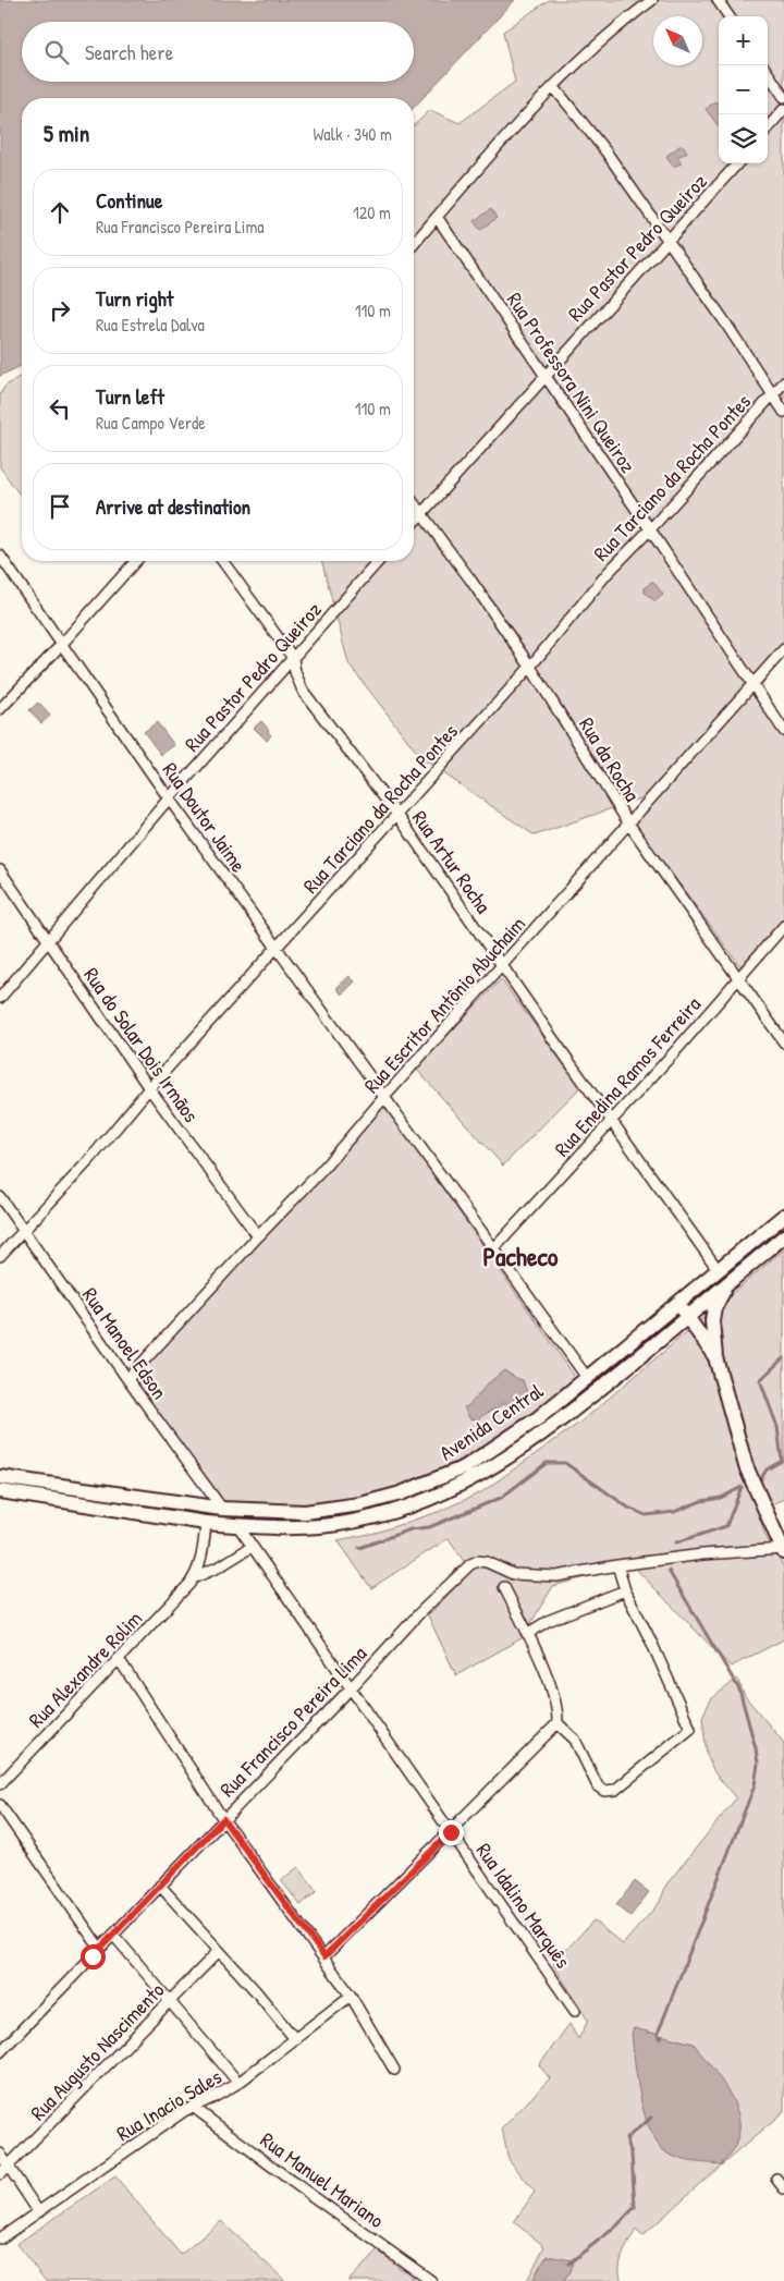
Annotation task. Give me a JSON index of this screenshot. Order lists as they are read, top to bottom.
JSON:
{
  "streets": {
    "main road": ["Avenida Central"],
    "street": [
      "Rua Pastor Pedro Queiroz",
      "Rua Professora Nini Queiroz",
      "Rua Tarciano da Rocha Pontes",
      "Rua da Rocha",
      "Rua Doutor Jaime",
      "Rua Artur Rocha",
      "Rua Escritor Antônio Abuchaim",
      "Rua do Solar Dois Irmãos",
      "Rua Enedina Ramos Ferreira",
      "Rua Manoel Edson",
      "Rua Alexandre Rolim",
      "Rua Francisco Pereira Lima",
      "Rua Idalino Marquês",
      "Rua Augusto Nascimento",
      "Rua Inacio Sales",
      "Rua Manuel Mariano"
    ]
  },
  "crossings": [
    ["Rua Pastor Pedro Queiroz", "Rua Professora Nini Queiroz"],
    ["Rua Pastor Pedro Queiroz", "Rua da Rocha"],
    ["Rua Pastor Pedro Queiroz", "Rua Doutor Jaime"],
    ["Rua Pastor Pedro Queiroz", "Rua Artur Rocha"],
    ["Rua Pastor Pedro Queiroz", "Rua do Solar Dois Irmãos"],
    ["Rua Professora Nini Queiroz", "Rua Tarciano da Rocha Pontes"],
    ["Rua Professora Nini Queiroz", "Rua Escritor Antônio Abuchaim"],
    ["Rua Tarciano da Rocha Pontes", "Rua da Rocha"],
    ["Rua Tarciano da Rocha Pontes", "Rua Doutor Jaime"],
    ["Rua Tarciano da Rocha Pontes", "Rua Artur Rocha"],
    ["Rua Tarciano da Rocha Pontes", "Rua do Solar Dois Irmãos"],
    ["Rua Tarciano da Rocha Pontes", "Rua Manoel Edson"],
    ["Rua da Rocha", "Rua Escritor Antônio Abuchaim"],
    ["Rua da Rocha", "Rua Enedina Ramos Ferreira"],
    ["Rua Doutor Jaime", "Rua Escritor Antônio Abuchaim"],
    ["Rua Doutor Jaime", "Rua Enedina Ramos Ferreira"],
    ["Rua Doutor Jaime", "Avenida Central"],
    ["Rua Artur Rocha", "Rua Escritor Antônio Abuchaim"],
    ["Rua Artur Rocha", "Rua Enedina Ramos Ferreira"],
    ["Rua Artur Rocha", "Avenida Central"],
    ["Rua Escritor Antônio Abuchaim", "Rua do Solar Dois Irmãos"],
    ["Rua Escritor Antônio Abuchaim", "Rua Manoel Edson"],
    ["Rua Manoel Edson", "Avenida Central"],
    ["Avenida Central", "Rua Alexandre Rolim"],
    ["Avenida Central", "Rua Idalino Marquês"],
    ["Rua Alexandre Rolim", "Rua Idalino Marquês"],
    ["Rua Francisco Pereira Lima", "Rua Idalino Marquês"],
    ["Rua Inacio Sales", "Rua Manuel Mariano"]
  ],
  "districts": ["Pacheco"],
  "north": "top left",
  "page": {
    "map_buttons": ["+", "−"],
    "search": "Search here",
    "heading": ["5 min", "Walk · 340 m"],
    "list": [
      ["Continue", "Rua Francisco Pereira Lima", "120 m"],
      ["Turn right", "Rua Estrela Dalva", "110 m"],
      ["Turn left", "Rua Campo Verde", "110 m"],
      "Arrive at destination"
    ]
  }
}
